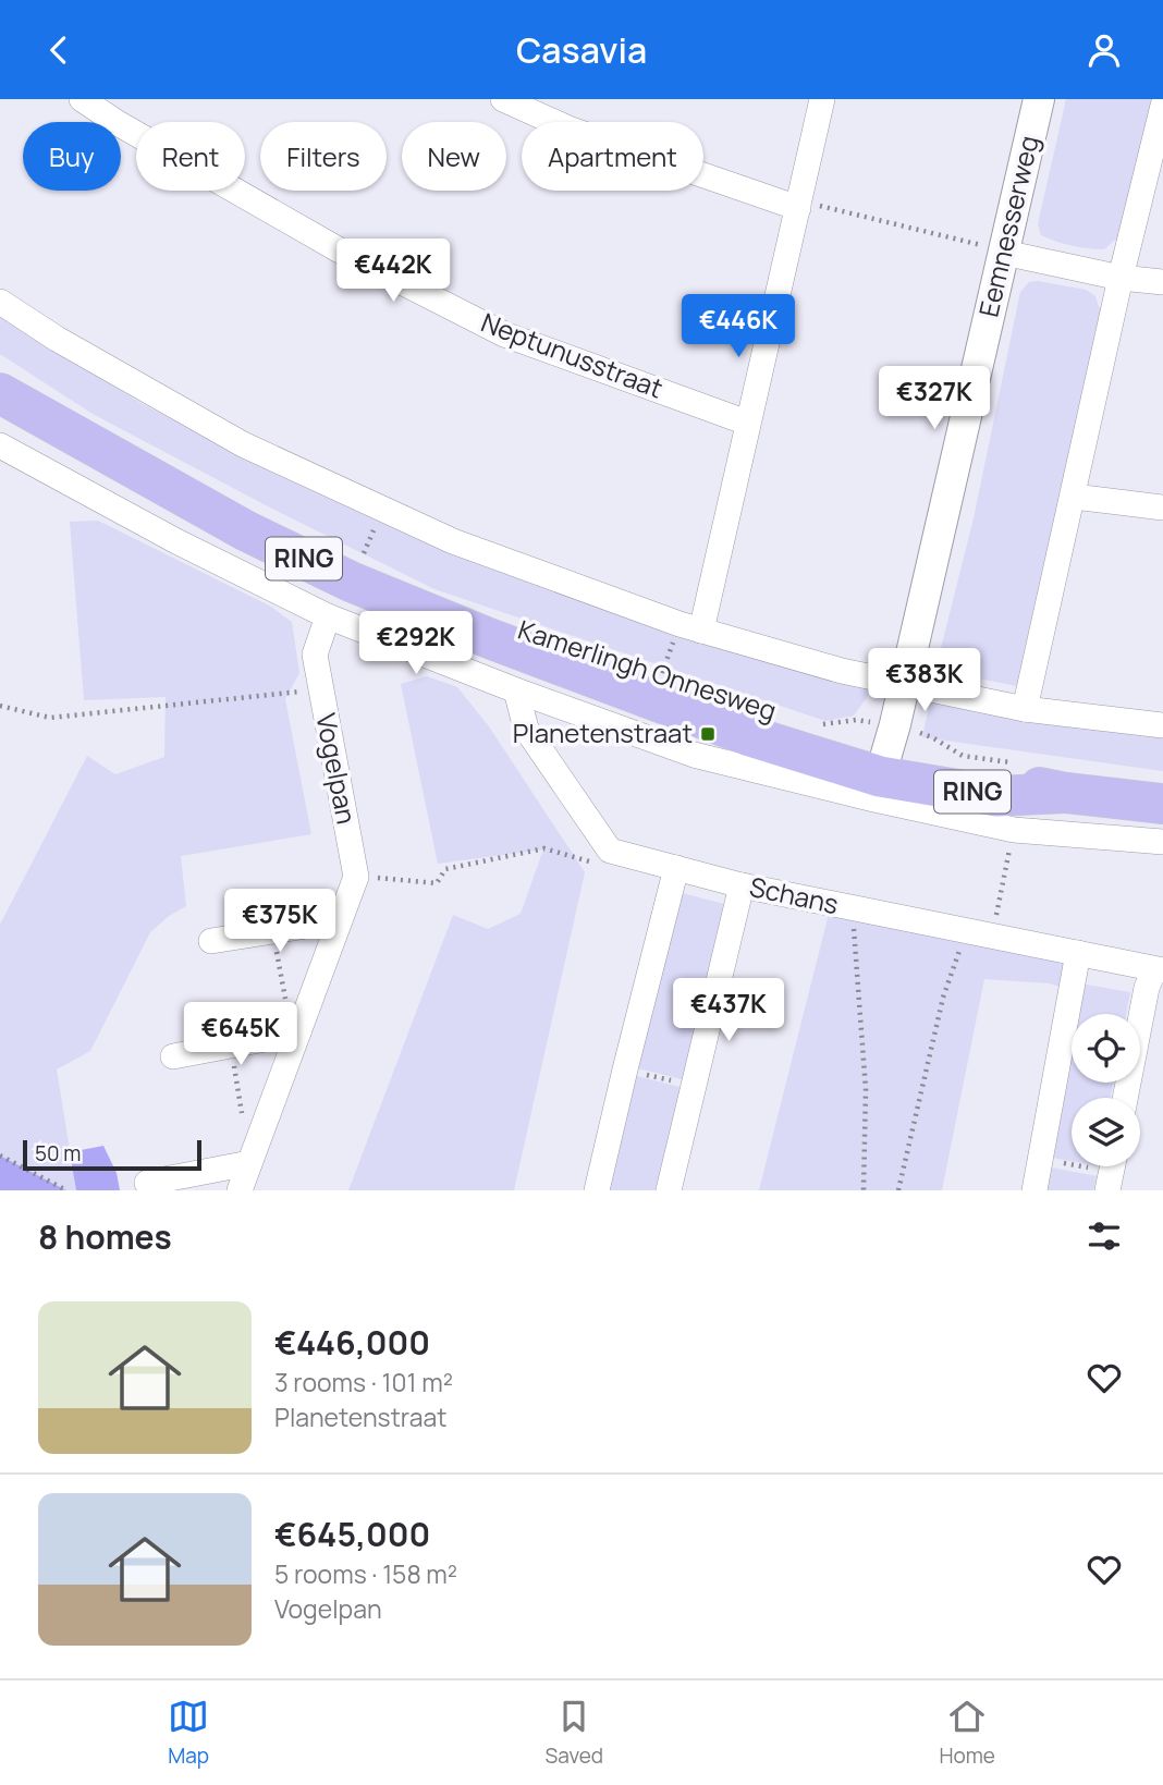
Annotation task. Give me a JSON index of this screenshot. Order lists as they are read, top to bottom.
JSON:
{
  "streets": {
    "main road": ["RING", "Kamerlingh Onnesweg"],
    "street": [
      "Eemnesserweg",
      "Neptunusstraat",
      "Vogelpan",
      "Schans"
    ]
  },
  "crossings": [
    ["Eemnesserweg", "Kamerlingh Onnesweg"],
    ["Kamerlingh Onnesweg", "Vogelpan"]
  ],
  "places": {
    "transit": ["Planetenstraat"]
  },
  "scale_bar": "50 m",
  "page": {
    "header": "Casavia",
    "chip": [
      "Buy",
      "Rent",
      "Filters",
      "New",
      "Apartment"
    ],
    "price": [
      "€442K",
      "€446K",
      "€327K",
      "€292K",
      "€383K",
      "€375K",
      "€437K",
      "€645K"
    ],
    "scale": "50 m",
    "heading": "8 homes",
    "list": [
      {
        "name": "€446,000",
        "note": "3 rooms · 101 m² · Planetenstraat"
      },
      {
        "name": "€645,000",
        "note": "5 rooms · 158 m² · Vogelpan"
      }
    ],
    "tabs": ["Map", "Saved", "Home"]
  }
}
